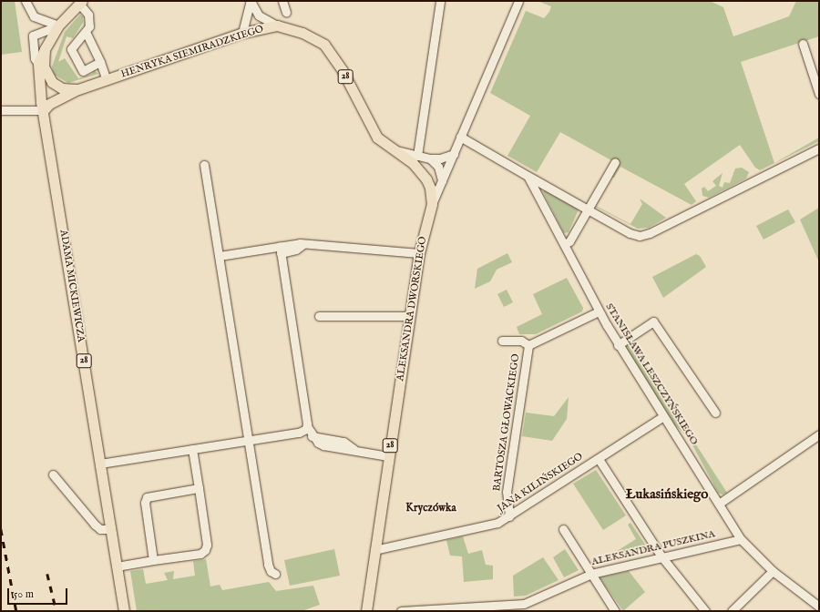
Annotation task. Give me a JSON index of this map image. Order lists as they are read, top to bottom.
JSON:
{
  "streets": {
    "main road": [
      "HENRYKA SIEMIRADZKIEGO",
      "28",
      "ADAMA MICKIEWICZA",
      "ALEKSANDRA DWORSKIEGO"
    ],
    "street": [
      "STANISŁAWA LESZCZYŃSKIEGO",
      "BARTOSZA GŁOWACKIEGO",
      "JANA KILIŃSKIEGO",
      "ALEKSANDRA PUSZKINA"
    ]
  },
  "crossings": [
    ["HENRYKA SIEMIRADZKIEGO", "28"],
    ["HENRYKA SIEMIRADZKIEGO", "ADAMA MICKIEWICZA"],
    ["HENRYKA SIEMIRADZKIEGO", "ALEKSANDRA DWORSKIEGO"],
    ["28", "ADAMA MICKIEWICZA"],
    ["ALEKSANDRA DWORSKIEGO", "JANA KILIŃSKIEGO"],
    ["STANISŁAWA LESZCZYŃSKIEGO", "BARTOSZA GŁOWACKIEGO"],
    ["STANISŁAWA LESZCZYŃSKIEGO", "JANA KILIŃSKIEGO"],
    ["STANISŁAWA LESZCZYŃSKIEGO", "ALEKSANDRA PUSZKINA"],
    ["BARTOSZA GŁOWACKIEGO", "JANA KILIŃSKIEGO"]
  ],
  "districts": ["Łukasińskiego", "Kryczówka"],
  "scale_bar": "50 m"
}
